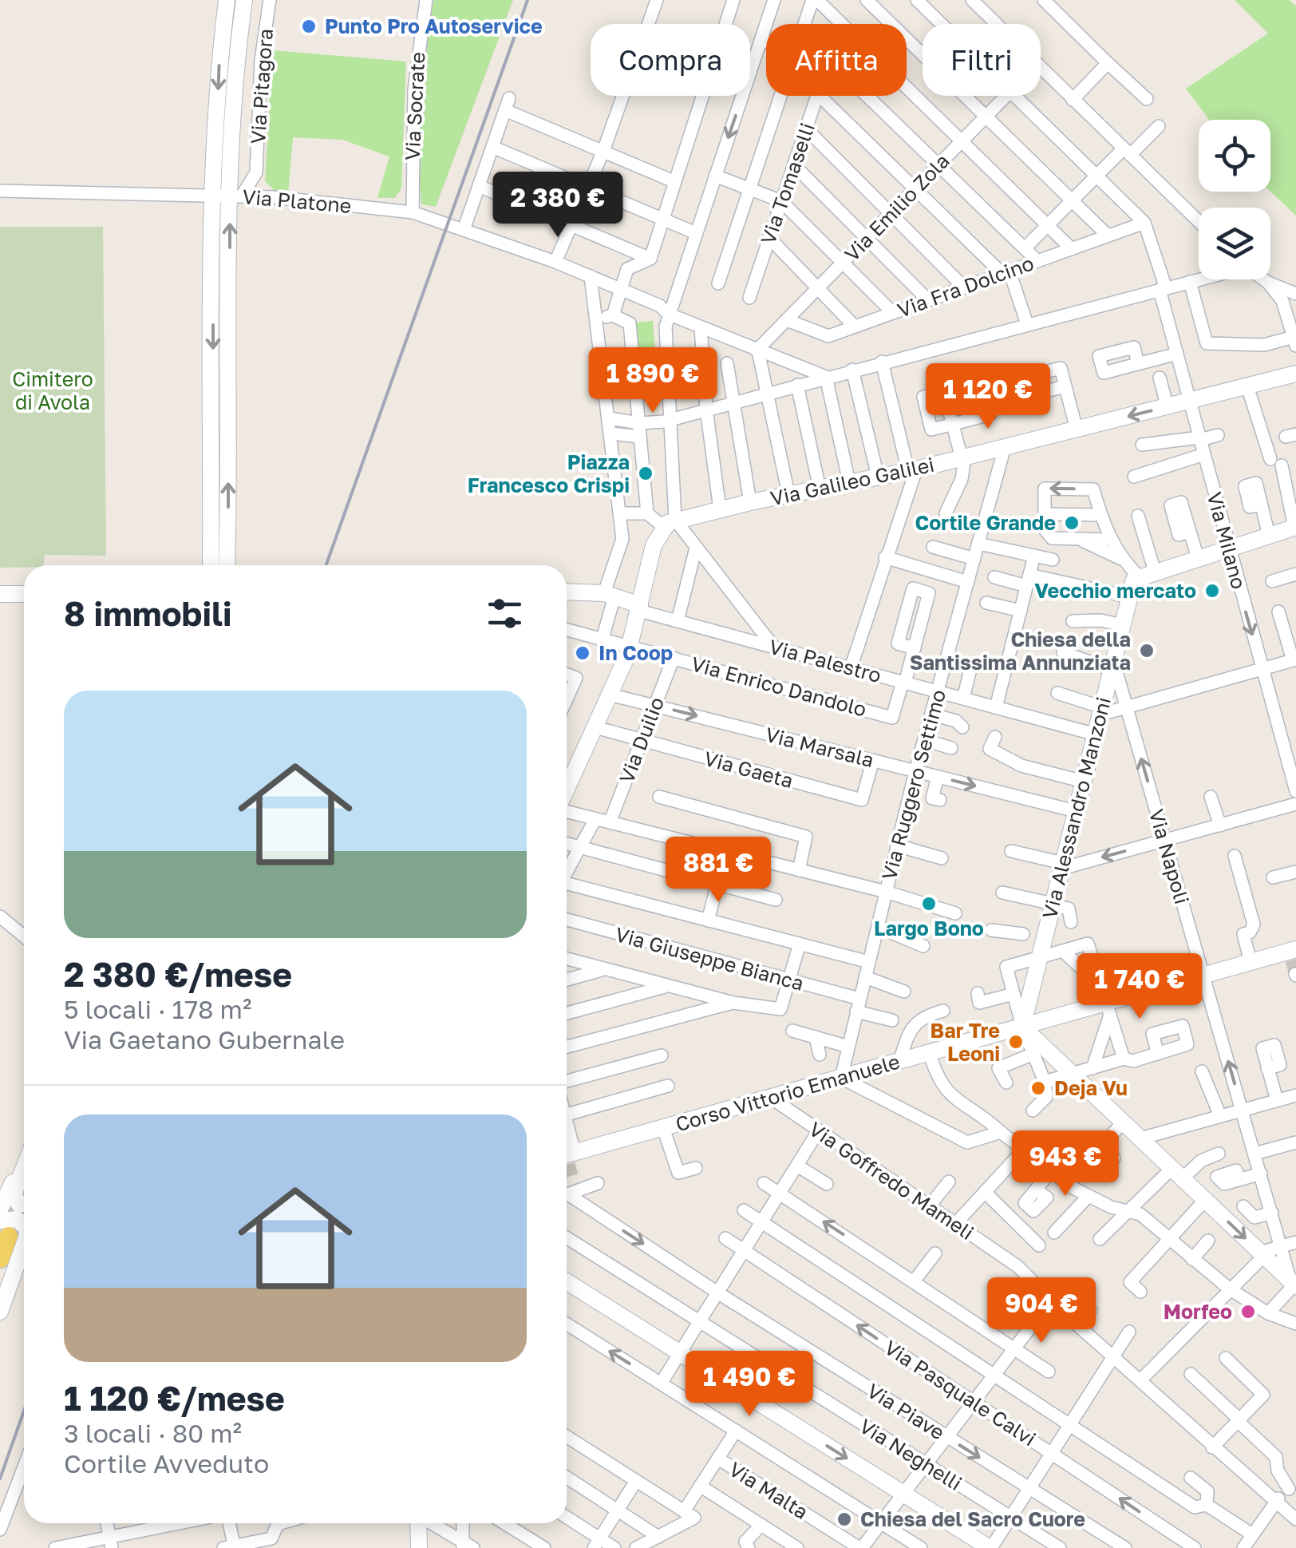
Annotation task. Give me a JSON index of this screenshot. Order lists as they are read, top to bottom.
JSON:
{
  "streets": {
    "street": [
      "Via Pitagora",
      "Via Socrate",
      "Via Tomaselli",
      "Via Platone",
      "Via Emilio Zola",
      "Via Fra Dolcino",
      "Via Galileo Galilei",
      "Via Milano",
      "Via Palestro",
      "Via Enrico Dandolo",
      "Via Duilio",
      "Via Marsala",
      "Via Gaeta",
      "Via Ruggero Settimo",
      "Via Alessandro Manzoni",
      "Via Napoli",
      "Via Giuseppe Bianca",
      "Corso Vittorio Emanuele",
      "Via Goffredo Mameli",
      "Via Pasquale Calvi",
      "Via Piave",
      "Via Neghelli",
      "Via Malta"
    ]
  },
  "crossings": [
    ["Via Socrate", "Via Platone"],
    ["Via Platone", "Via Emilio Zola"],
    ["Via Emilio Zola", "Via Fra Dolcino"],
    ["Via Fra Dolcino", "Via Milano"],
    ["Via Galileo Galilei", "Via Milano"],
    ["Via Galileo Galilei", "Via Ruggero Settimo"],
    ["Via Palestro", "Via Enrico Dandolo"],
    ["Via Palestro", "Via Ruggero Settimo"],
    ["Via Palestro", "Via Alessandro Manzoni"],
    ["Via Enrico Dandolo", "Via Duilio"],
    ["Via Duilio", "Via Marsala"],
    ["Via Duilio", "Via Gaeta"],
    ["Via Marsala", "Via Gaeta"],
    ["Via Marsala", "Via Ruggero Settimo"],
    ["Via Marsala", "Via Alessandro Manzoni"],
    ["Via Ruggero Settimo", "Via Giuseppe Bianca"],
    ["Via Ruggero Settimo", "Corso Vittorio Emanuele"],
    ["Via Alessandro Manzoni", "Via Napoli"],
    ["Via Alessandro Manzoni", "Corso Vittorio Emanuele"],
    ["Corso Vittorio Emanuele", "Via Goffredo Mameli"]
  ],
  "parks": ["Cimitero di Avola"],
  "places": [
    "Punto Pro Autoservice",
    "Piazza Francesco Crispi",
    "Cortile Grande",
    "Vecchio mercato",
    "Chiesa della Santissima Annunziata",
    "In Coop",
    "Largo Bono",
    "Bar Tre Leoni",
    "Deja Vu",
    "Morfeo",
    "Chiesa del Sacro Cuore"
  ],
  "page": {
    "chip": ["Compra", "Affitta", "Filtri"],
    "price": [
      "2 380 €",
      "1 890 €",
      "1 120 €",
      "881 €",
      "1 740 €",
      "943 €",
      "904 €",
      "1 490 €"
    ],
    "heading": "8 immobili",
    "list": [
      {
        "name": "2 380 €/mese",
        "note": "5 locali · 178 m² · Via Gaetano Gubernale"
      },
      {
        "name": "1 120 €/mese",
        "note": "3 locali · 80 m² · Cortile Avveduto"
      }
    ]
  }
}
